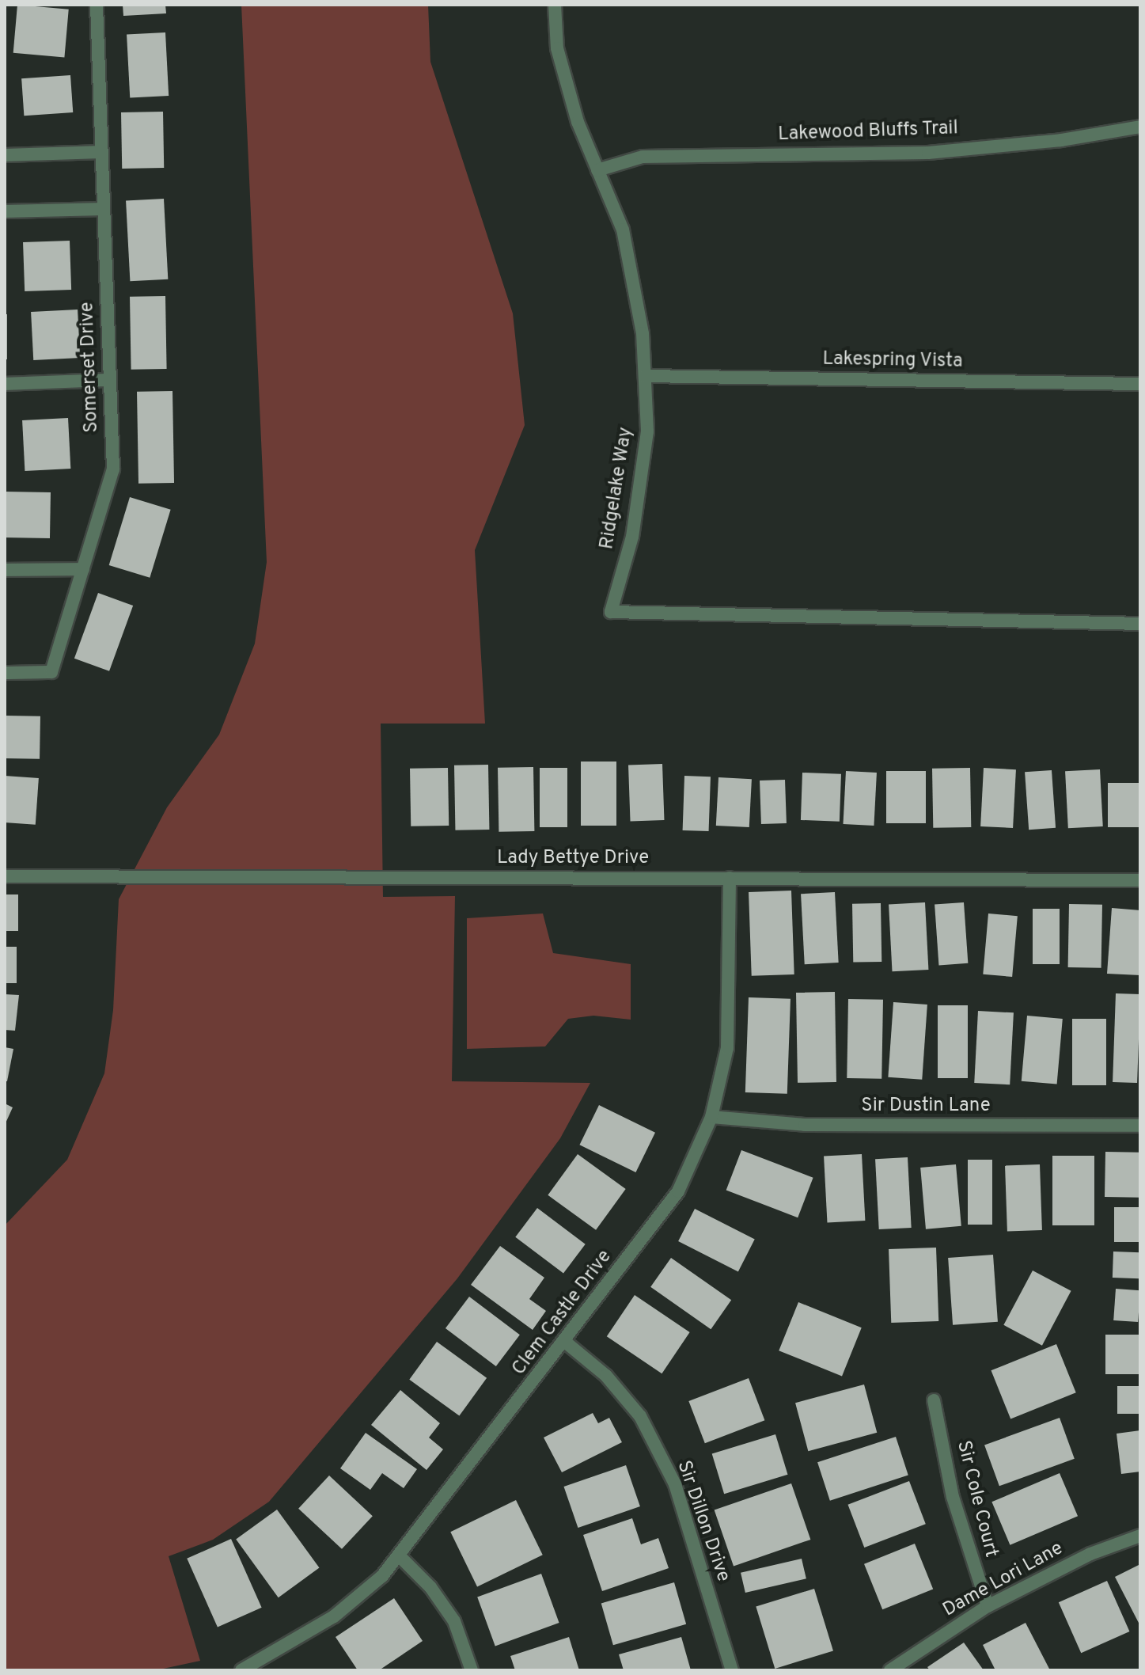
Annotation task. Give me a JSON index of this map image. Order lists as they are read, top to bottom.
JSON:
{
  "streets": {
    "street": [
      "Lakewood Bluffs Trail",
      "Lakespring Vista",
      "Somerset Drive",
      "Ridgelake Way",
      "Lady Bettye Drive",
      "Sir Dustin Lane",
      "Clem Castle Drive",
      "Sir Cole Court",
      "Sir Dillon Drive",
      "Dame Lori Lane"
    ]
  },
  "crossings": [
    ["Lakewood Bluffs Trail", "Ridgelake Way"],
    ["Lakespring Vista", "Ridgelake Way"],
    ["Lady Bettye Drive", "Clem Castle Drive"],
    ["Sir Dustin Lane", "Clem Castle Drive"],
    ["Clem Castle Drive", "Sir Dillon Drive"],
    ["Sir Cole Court", "Dame Lori Lane"]
  ]
}
